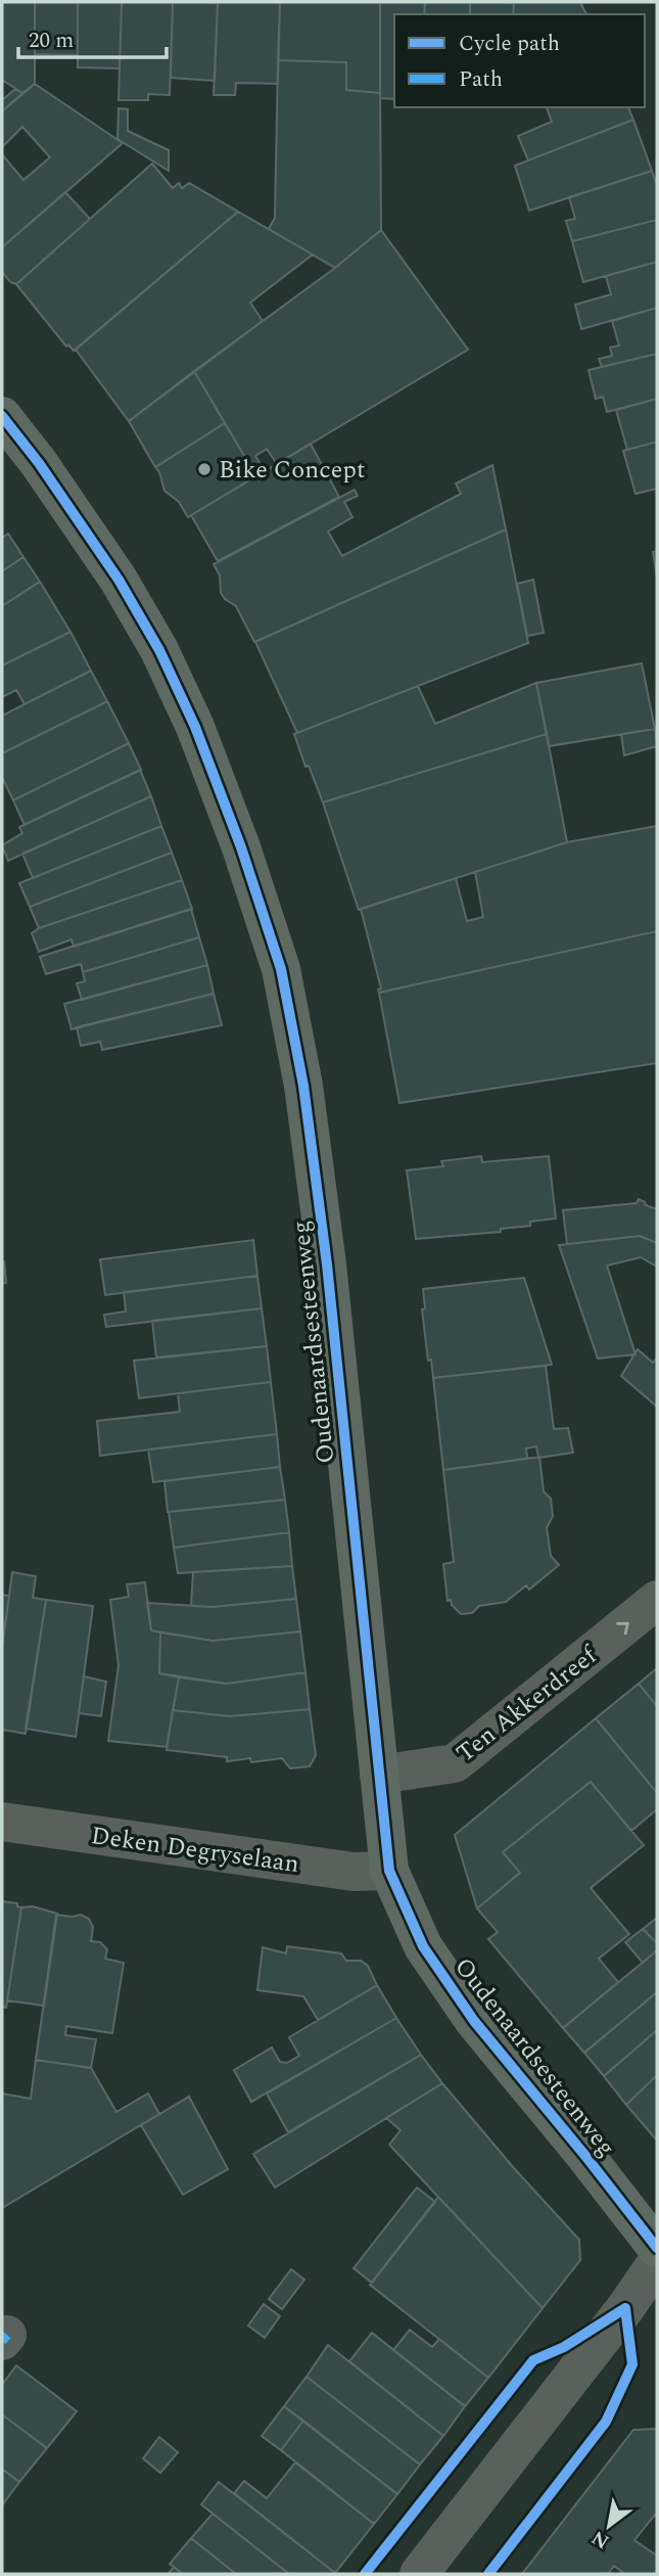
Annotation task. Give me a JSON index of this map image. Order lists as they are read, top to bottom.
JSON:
{
  "streets": {
    "main road": ["Oudenaardsesteenweg"],
    "street": ["Ten Akkerdreef", "Deken Degryselaan"]
  },
  "crossings": [
    ["Oudenaardsesteenweg", "Ten Akkerdreef"],
    ["Oudenaardsesteenweg", "Deken Degryselaan"]
  ],
  "one_way": ["Ten Akkerdreef"],
  "places": ["Bike Concept"],
  "legend": ["Cycle path", "Path"],
  "scale_bar": "20 m",
  "north": "bottom left"
}
